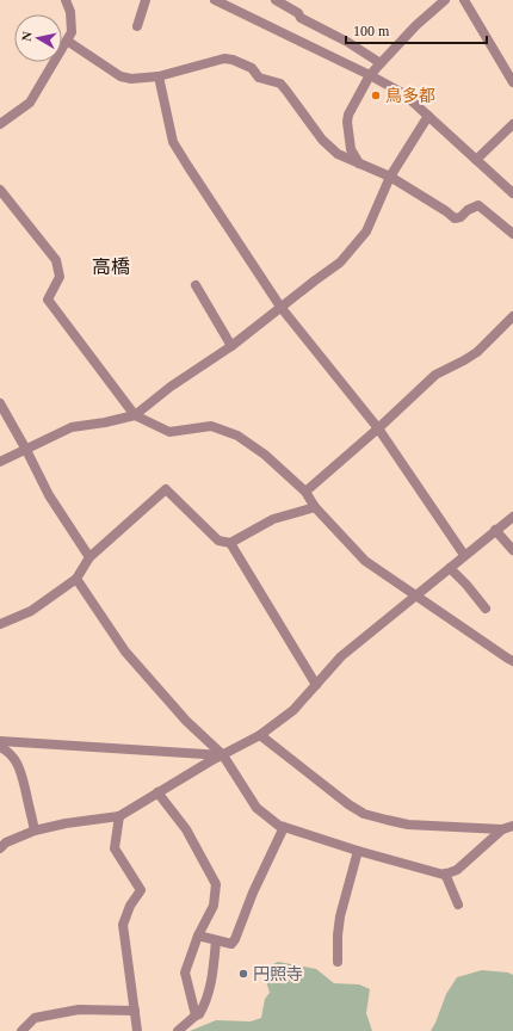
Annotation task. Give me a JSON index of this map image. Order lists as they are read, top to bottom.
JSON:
{
  "districts": ["高橋"],
  "places": ["鳥多都", "円照寺"],
  "scale_bar": "100 m",
  "north": "left"
}
